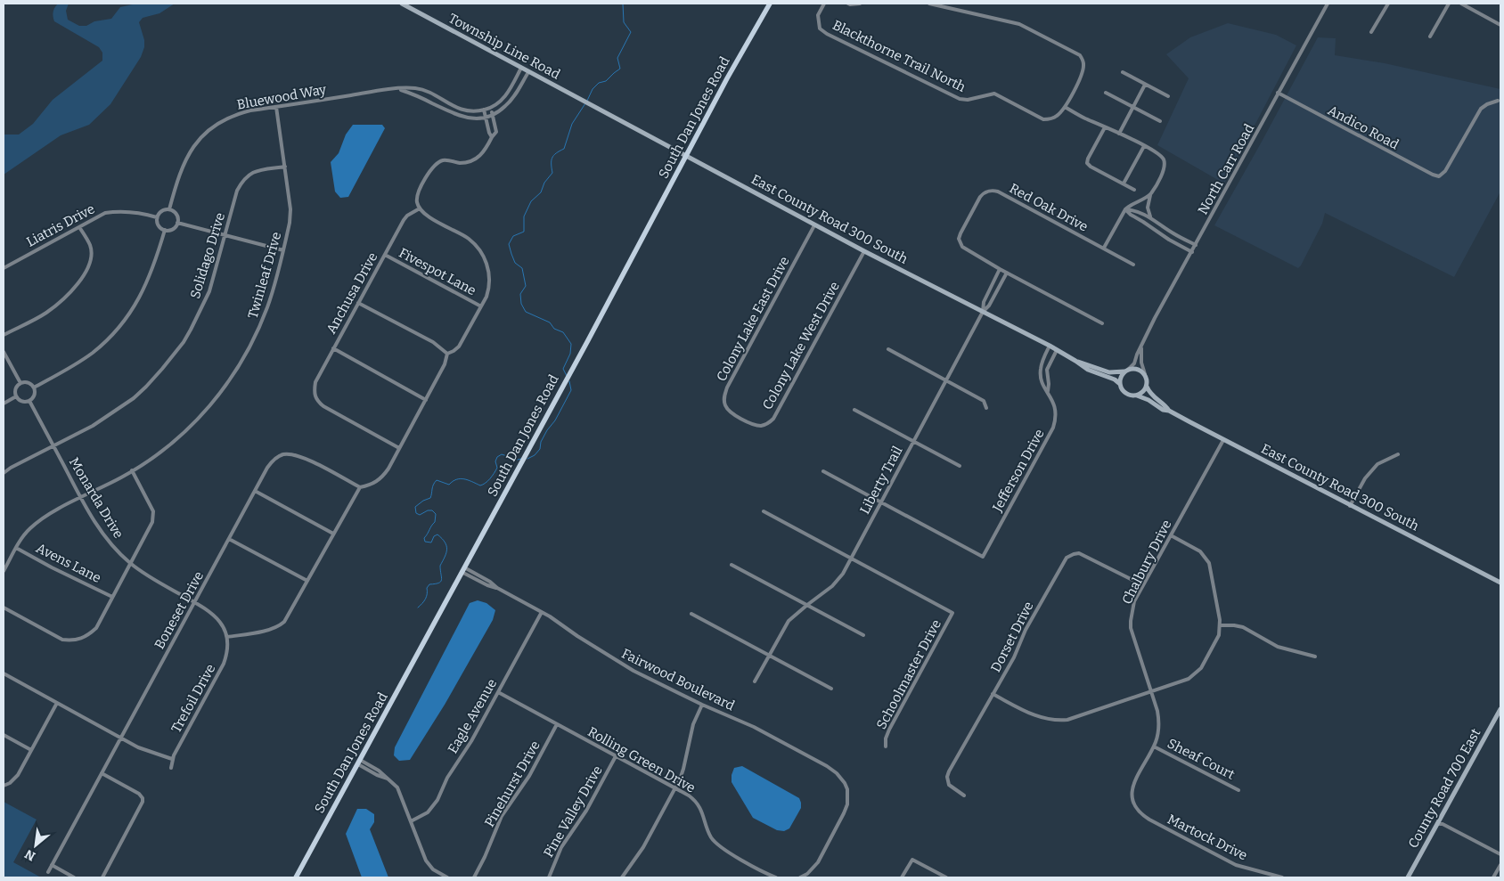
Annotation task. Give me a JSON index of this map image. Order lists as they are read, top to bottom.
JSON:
{
  "streets": {
    "main road": ["South Dan Jones Road"],
    "street": [
      "Township Line Road",
      "Blackthorne Trail North",
      "Bluewood Way",
      "Andico Road",
      "North Carr Road",
      "Red Oak Drive",
      "East County Road 300 South",
      "Liatris Drive",
      "Solidago Drive",
      "Fivespot Lane",
      "Twinleaf Drive",
      "Anchusa Drive",
      "Colony Lake East Drive",
      "Colony Lake West Drive",
      "Jefferson Drive",
      "Liberty Trail",
      "Monarda Drive",
      "Chalbury Drive",
      "Avens Lane",
      "Boneset Drive",
      "Dorset Drive",
      "Schoolmaster Drive",
      "Fairwood Boulevard",
      "Trefoil Drive",
      "Eagle Avenue",
      "Sheaf Court",
      "Rolling Green Drive",
      "Pinehurst Drive",
      "County Road 700 East",
      "Pine Valley Drive",
      "Martock Drive"
    ]
  },
  "crossings": [
    ["Township Line Road", "Bluewood Way"],
    ["Township Line Road", "East County Road 300 South"],
    ["Bluewood Way", "Liatris Drive"],
    ["Bluewood Way", "Twinleaf Drive"],
    ["South Dan Jones Road", "East County Road 300 South"],
    ["South Dan Jones Road", "Fairwood Boulevard"],
    ["Andico Road", "North Carr Road"],
    ["North Carr Road", "East County Road 300 South"],
    ["Red Oak Drive", "Liberty Trail"],
    ["East County Road 300 South", "Colony Lake East Drive"],
    ["East County Road 300 South", "Colony Lake West Drive"],
    ["East County Road 300 South", "Jefferson Drive"],
    ["East County Road 300 South", "Liberty Trail"],
    ["East County Road 300 South", "Chalbury Drive"],
    ["Solidago Drive", "Twinleaf Drive"],
    ["Solidago Drive", "Monarda Drive"],
    ["Fivespot Lane", "Anchusa Drive"],
    ["Twinleaf Drive", "Monarda Drive"],
    ["Twinleaf Drive", "Avens Lane"],
    ["Colony Lake East Drive", "Colony Lake West Drive"],
    ["Jefferson Drive", "Liberty Trail"],
    ["Liberty Trail", "Schoolmaster Drive"],
    ["Monarda Drive", "Boneset Drive"],
    ["Monarda Drive", "Trefoil Drive"],
    ["Chalbury Drive", "Dorset Drive"],
    ["Chalbury Drive", "Sheaf Court"],
    ["Chalbury Drive", "Martock Drive"],
    ["Fairwood Boulevard", "Eagle Avenue"],
    ["Eagle Avenue", "Rolling Green Drive"],
    ["Rolling Green Drive", "Pinehurst Drive"],
    ["Rolling Green Drive", "Pine Valley Drive"]
  ],
  "north": "bottom left"
}
